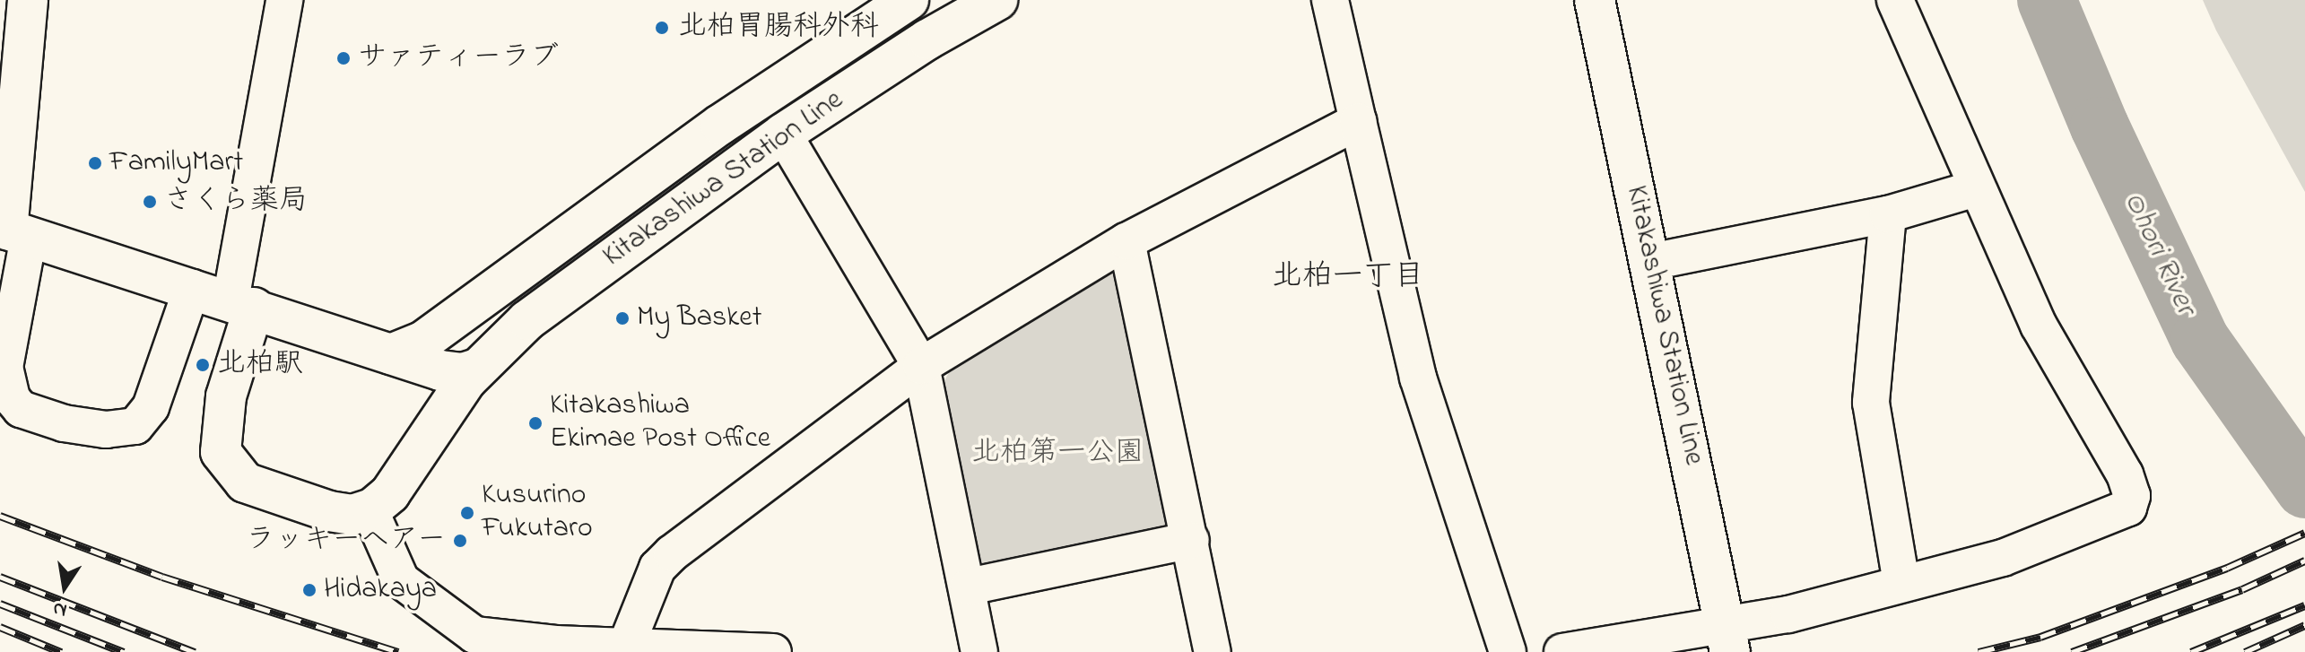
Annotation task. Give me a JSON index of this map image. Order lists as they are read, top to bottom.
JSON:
{
  "streets": {
    "main road": ["Kitakashiwa Station Line"]
  },
  "districts": ["北柏一丁目"],
  "water": ["Ohori River"],
  "parks": ["北柏第一公園"],
  "places": [
    "北柏胃腸科外科",
    "サァティーラブ",
    "FamilyMart",
    "さくら薬局",
    "My Basket",
    "北柏駅",
    "Kitakashiwa Ekimae Post Office",
    "Kusurino Fukutaro",
    "ラッキーヘアー",
    "Hidakaya"
  ],
  "north": "bottom"
}
